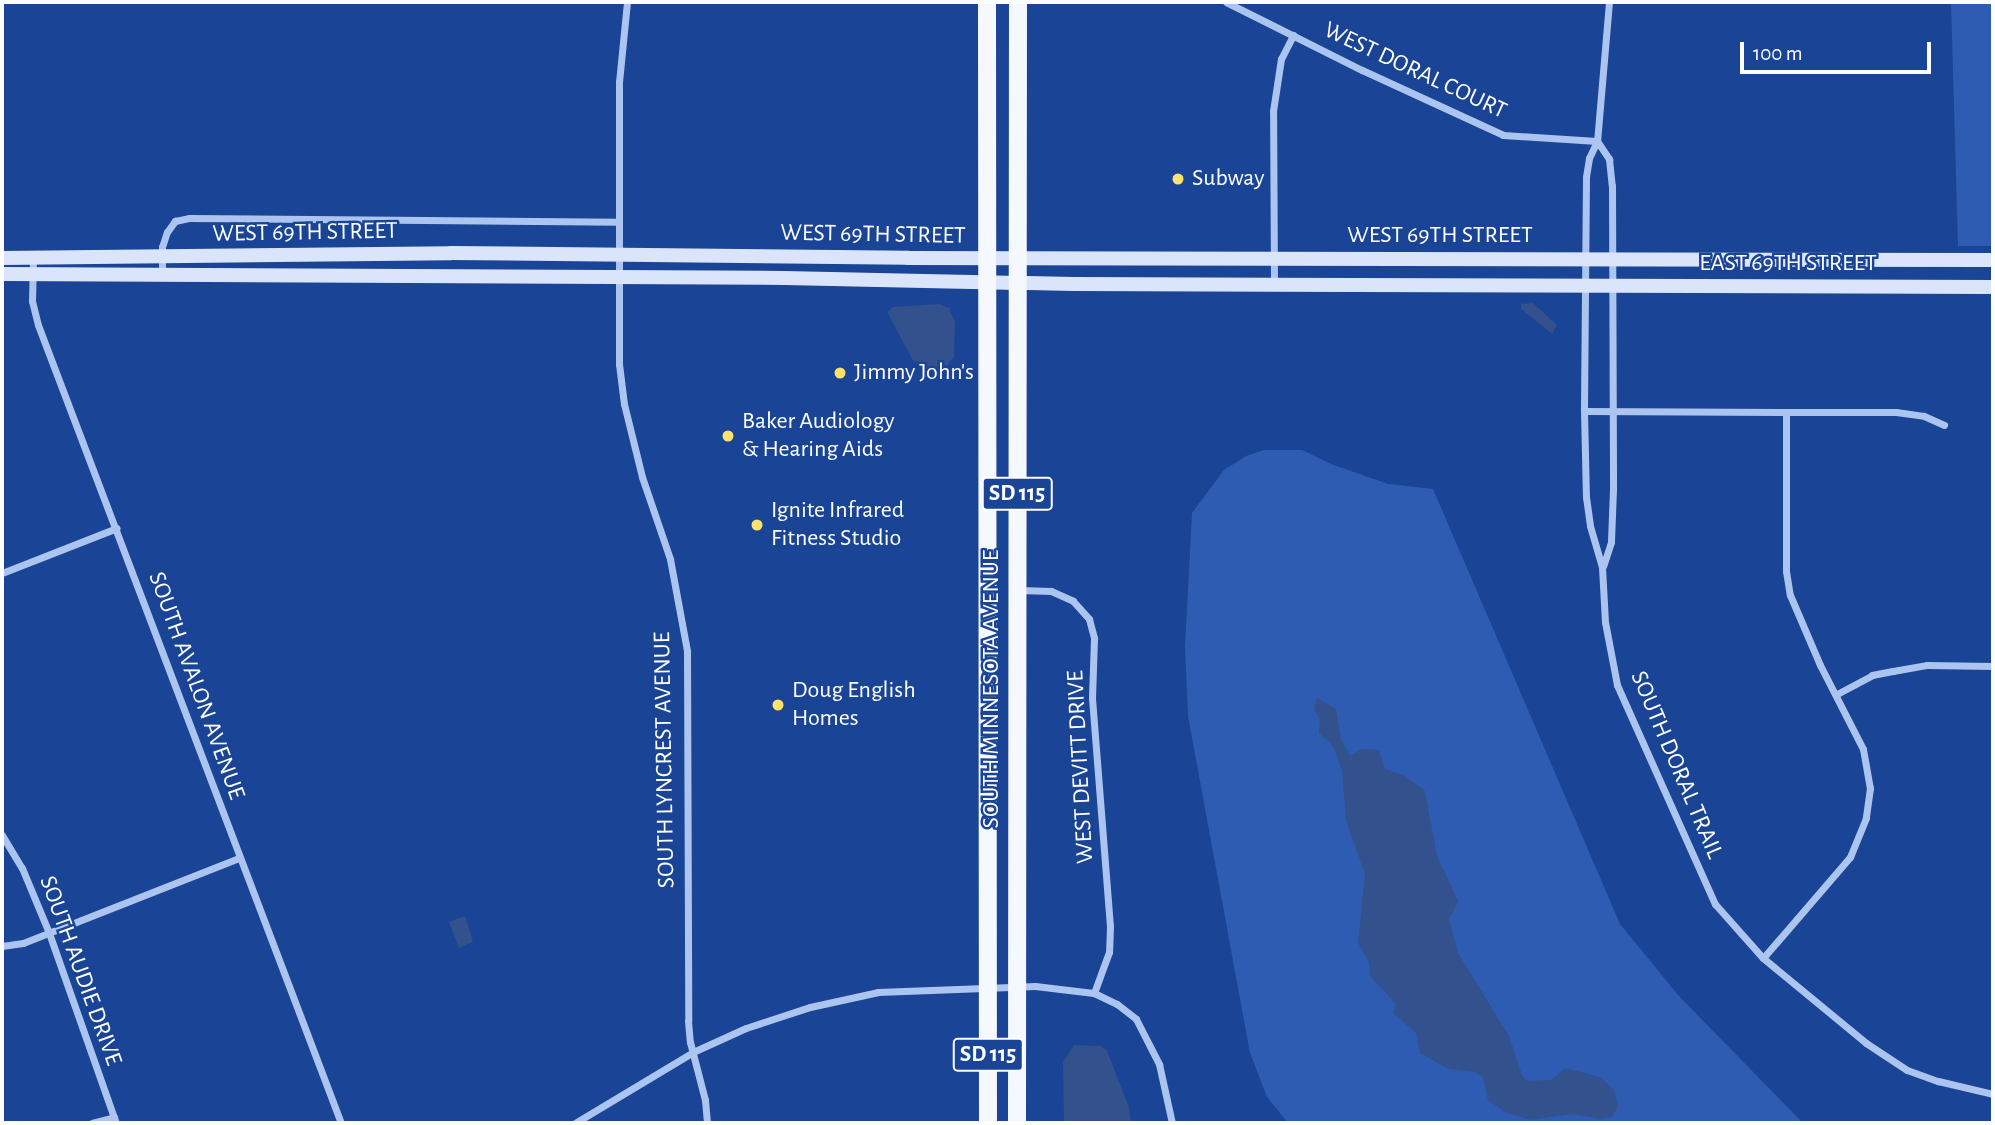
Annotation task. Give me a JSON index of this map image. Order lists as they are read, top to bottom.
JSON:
{
  "streets": {
    "main road": [
      "WEST 69TH STREET",
      "EAST 69TH STREET",
      "SD 115",
      "SOUTH MINNESOTA AVENUE"
    ],
    "street": [
      "WEST DORAL COURT",
      "SOUTH AVALON AVENUE",
      "SOUTH LYNCREST AVENUE",
      "SOUTH DORAL TRAIL",
      "WEST DEVITT DRIVE",
      "SOUTH AUDIE DRIVE"
    ]
  },
  "crossings": [
    ["WEST DORAL COURT", "SOUTH DORAL TRAIL"],
    ["WEST 69TH STREET", "EAST 69TH STREET"],
    ["WEST 69TH STREET", "SOUTH AVALON AVENUE"],
    ["WEST 69TH STREET", "SOUTH MINNESOTA AVENUE"],
    ["WEST 69TH STREET", "SOUTH LYNCREST AVENUE"],
    ["WEST 69TH STREET", "SOUTH DORAL TRAIL"],
    ["EAST 69TH STREET", "SOUTH DORAL TRAIL"],
    ["SOUTH MINNESOTA AVENUE", "WEST DEVITT DRIVE"]
  ],
  "places": [
    "Subway",
    "Jimmy John's",
    "Baker Audiology & Hearing Aids",
    "Ignite Infrared Fitness Studio",
    "Doug English Homes"
  ],
  "scale_bar": "100 m"
}
